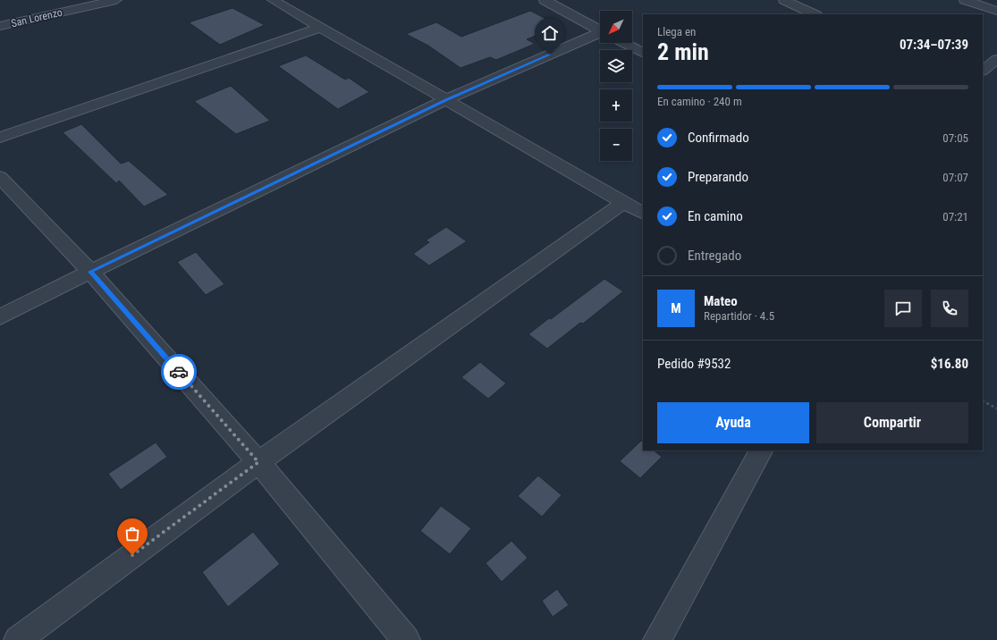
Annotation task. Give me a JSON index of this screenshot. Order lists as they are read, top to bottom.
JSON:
{
  "streets": {
    "street": ["San Lorenzo"]
  },
  "north": "bottom left",
  "page": {
    "map_buttons": ["+", "−"],
    "heading": ["2 min", "Llega en", "07:34–07:39"],
    "panel": [
      "Mateo",
      "Repartidor · 4.5",
      "Pedido #9532",
      "$16.80"
    ],
    "bar": "En camino · 240 m",
    "list": [
      ["Confirmado", "07:05"],
      ["Preparando", "07:07"],
      ["En camino", "07:21"],
      "Entregado"
    ],
    "round": "M",
    "buttons": ["Ayuda", "Compartir"]
  }
}
